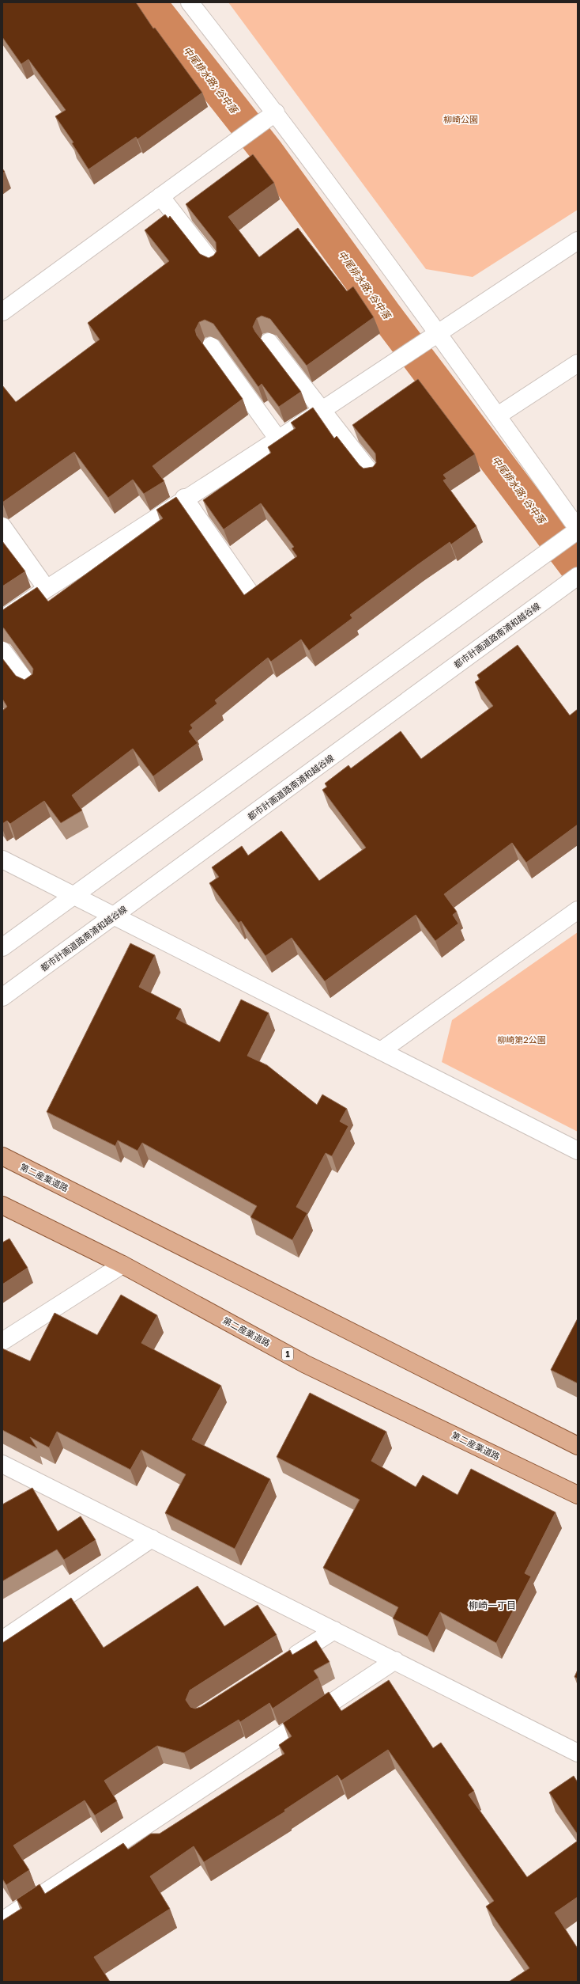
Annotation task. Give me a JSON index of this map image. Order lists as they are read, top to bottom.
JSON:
{
  "streets": {
    "main road": ["第二産業道路", "1"],
    "street": ["都市計画道路南浦和越谷線"]
  },
  "districts": ["柳崎一丁目"],
  "water": ["中尾排水路; 谷中落"],
  "parks": ["柳崎公園", "柳崎第2公園"]
}
